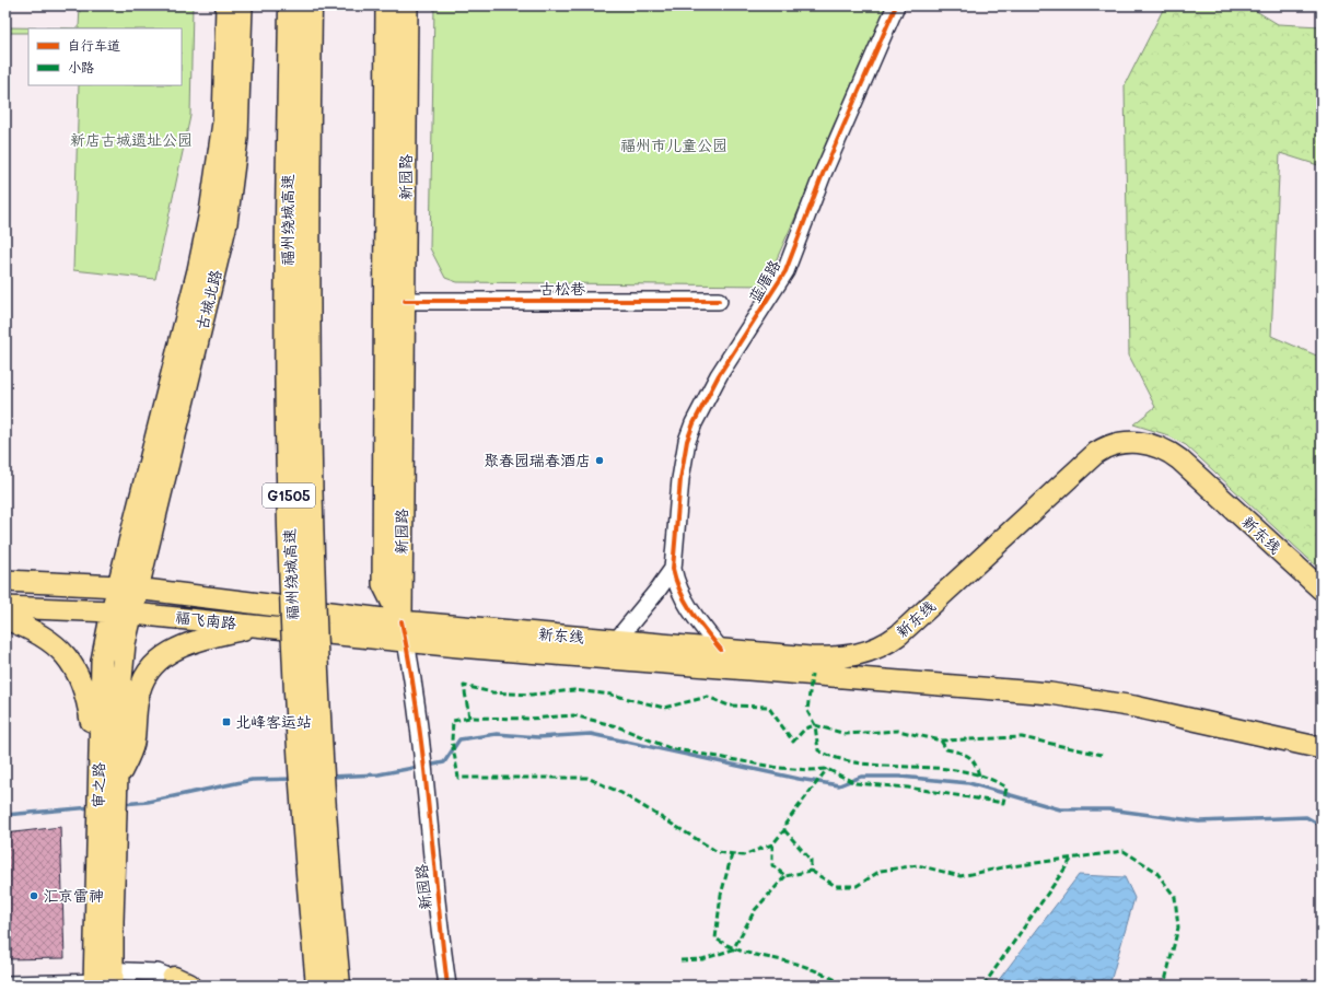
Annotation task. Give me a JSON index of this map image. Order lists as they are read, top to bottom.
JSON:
{
  "streets": {
    "highway": ["福州绕城高速", "G1505"],
    "main road": [
      "新园路",
      "古城北路",
      "新东线",
      "福飞南路",
      "审之路"
    ],
    "street": ["蓝厝路", "古松巷"]
  },
  "crossings": [
    ["新园路", "古松巷"],
    ["新园路", "新东线"],
    ["新园路", "福飞南路"],
    ["古城北路", "福飞南路"],
    ["古城北路", "审之路"],
    ["新东线", "福飞南路"],
    ["福飞南路", "审之路"]
  ],
  "parks": ["新店古城遗址公园", "福州市儿童公园"],
  "places": {
    "other": ["聚春园瑞春酒店", "汇京雷神"],
    "transit": ["北峰客运站"]
  },
  "legend": ["自行车道", "小路"]
}
